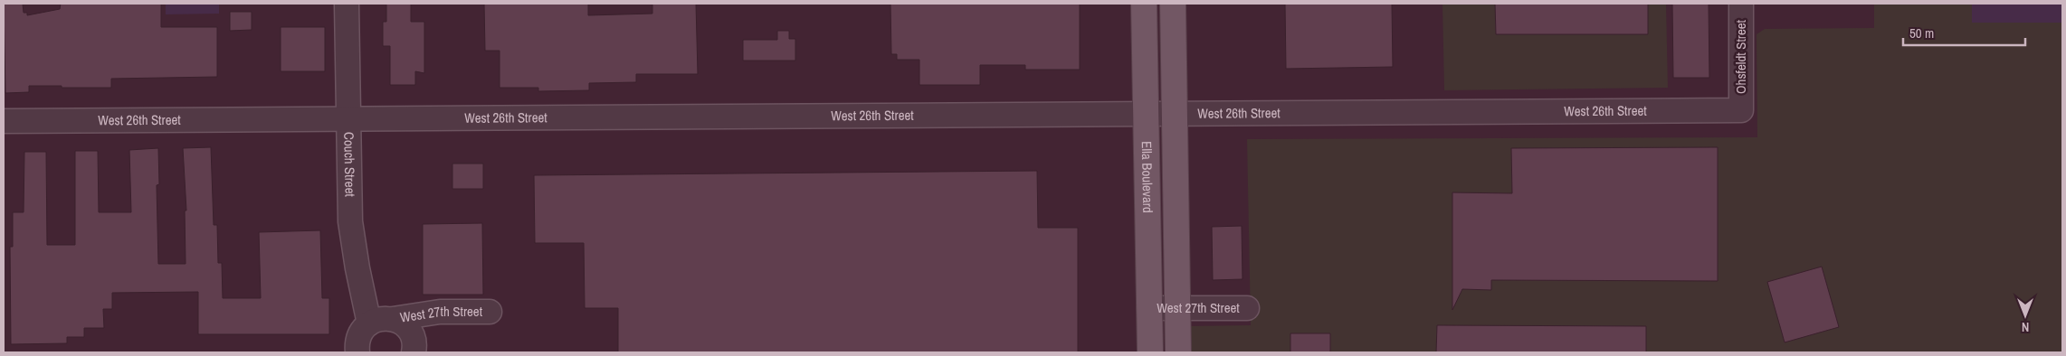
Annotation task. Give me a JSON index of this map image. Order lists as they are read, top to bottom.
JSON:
{
  "streets": {
    "main road": ["Ella Boulevard"],
    "street": [
      "Ohsfeldt Street",
      "West 26th Street",
      "Couch Street",
      "West 27th Street"
    ]
  },
  "crossings": [
    ["Ohsfeldt Street", "West 26th Street"],
    ["West 26th Street", "Couch Street"],
    ["West 26th Street", "Ella Boulevard"],
    ["Couch Street", "West 27th Street"],
    ["Ella Boulevard", "West 27th Street"]
  ],
  "scale_bar": "50 m",
  "north": "bottom"
}
